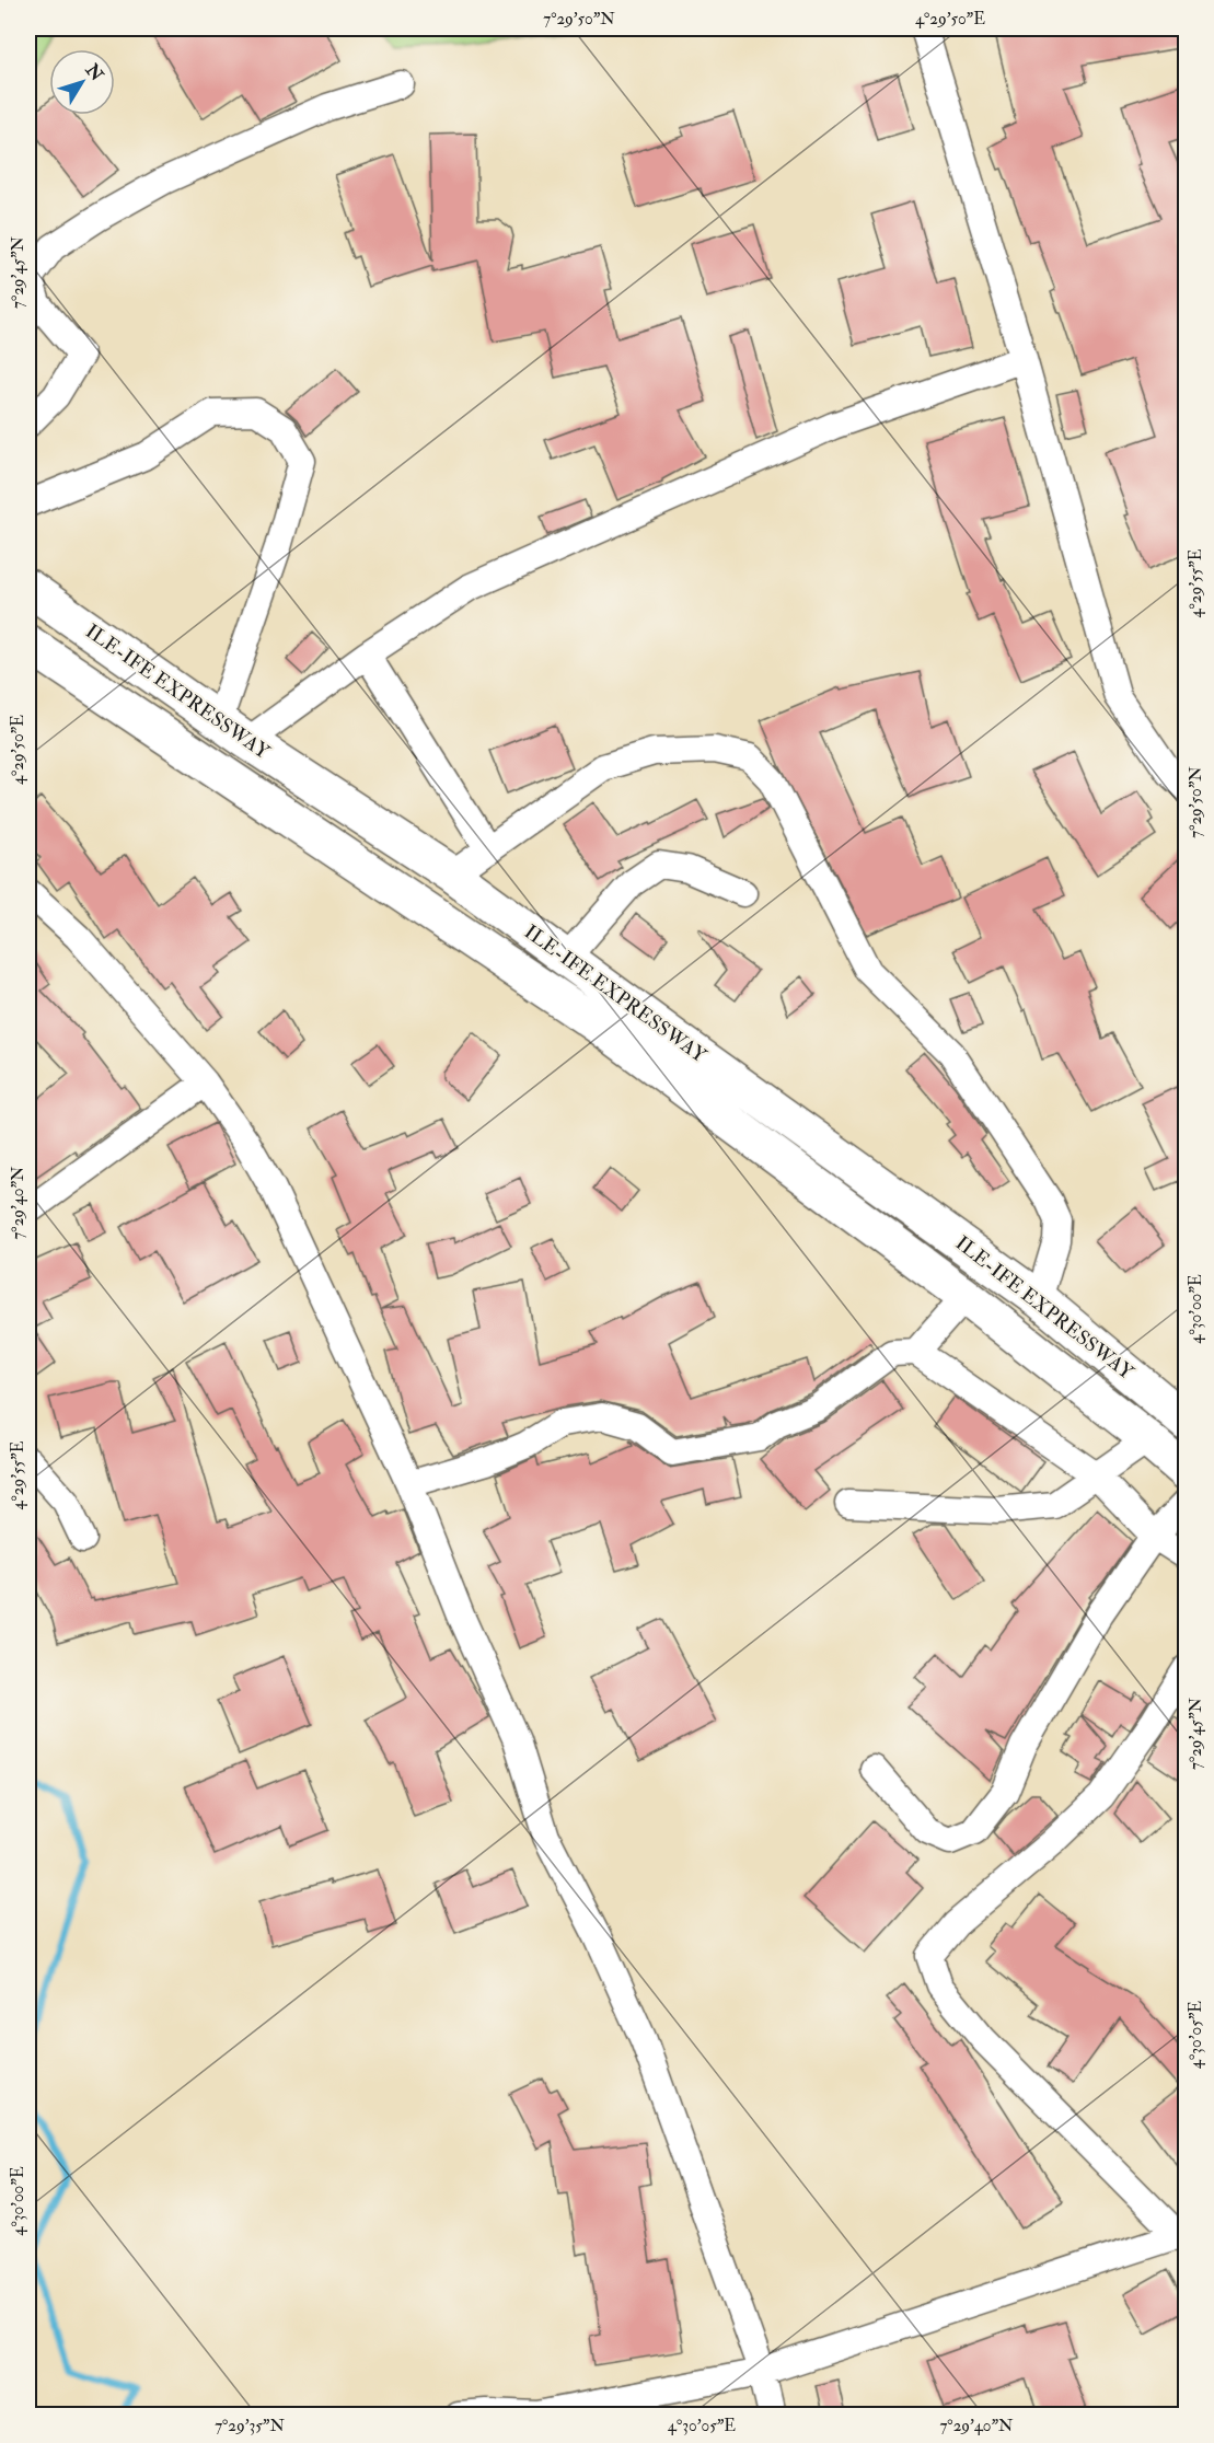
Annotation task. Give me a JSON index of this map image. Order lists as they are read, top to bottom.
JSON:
{
  "streets": {
    "main road": ["ILE-IFE EXPRESSWAY"]
  },
  "north": "top right",
  "coordinates": [
    "7°29'50\"N",
    "4°29'50\"E",
    "7°29'45\"N",
    "4°29'55\"E",
    "7°29'40\"N",
    "4°30'00\"E",
    "4°30'05\"E",
    "7°29'35\"N"
  ]
}
